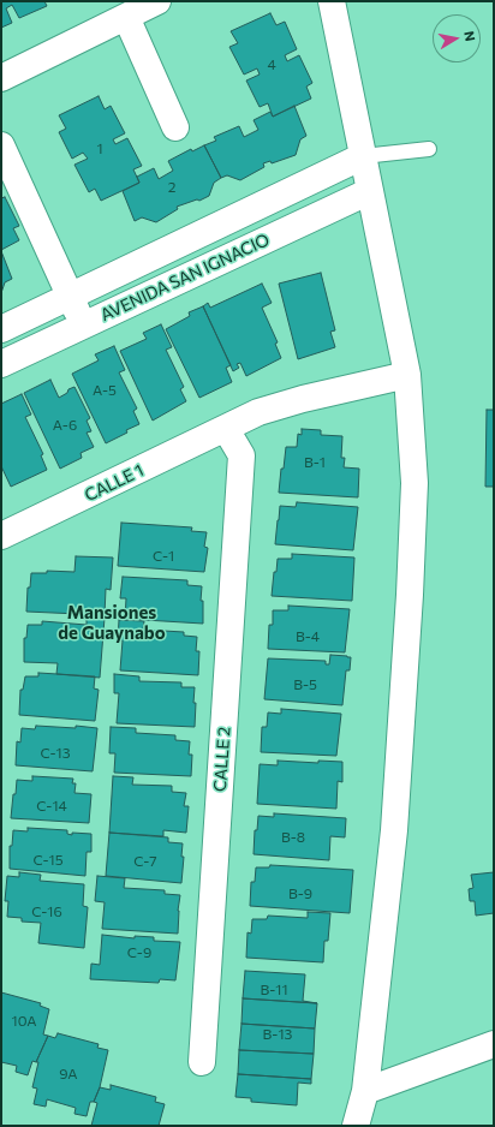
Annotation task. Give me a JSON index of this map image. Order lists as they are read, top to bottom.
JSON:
{
  "streets": {
    "street": ["AVENIDA SAN IGNACIO", "CALLE 1", "CALLE 2"]
  },
  "crossings": [
    ["CALLE 1", "CALLE 2"]
  ],
  "districts": ["Mansiones de Guaynabo"],
  "house_numbers": [
    "4",
    "1",
    "2",
    "A-5",
    "A-6",
    "B-1",
    "C-1",
    "B-4",
    "B-5",
    "C-13",
    "C-14",
    "B-8",
    "C-15",
    "C-7",
    "B-9",
    "C-16",
    "C-9",
    "B-11",
    "10A",
    "B-13",
    "9A"
  ],
  "north": "right"
}
